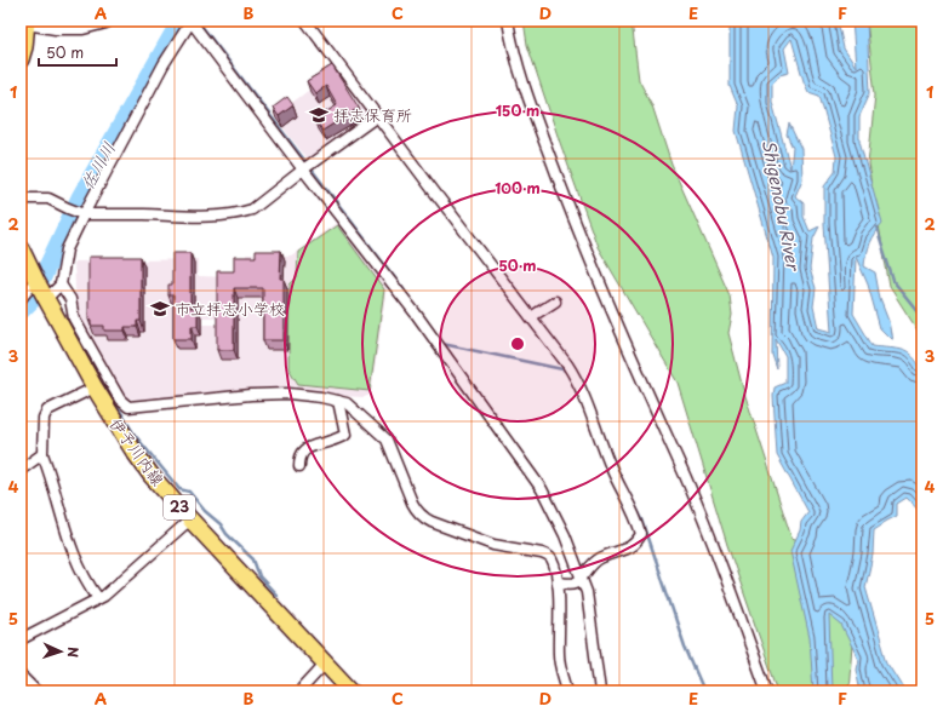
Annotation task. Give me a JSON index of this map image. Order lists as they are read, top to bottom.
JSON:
{
  "streets": {
    "main road": ["伊予川内線", "23"]
  },
  "water": ["佐川川", "Shigenobu River"],
  "places": {
    "school or university": ["拝志保育所", "市立拝志小学校"]
  },
  "scale_bar": "50 m",
  "north": "right",
  "grid": {
    "columns": [
      "A",
      "B",
      "C",
      "D",
      "E",
      "F"
    ],
    "rows": [
      "1",
      "2",
      "3",
      "4",
      "5"
    ]
  },
  "rings": ["150 m", "100 m", "50 m"]
}
